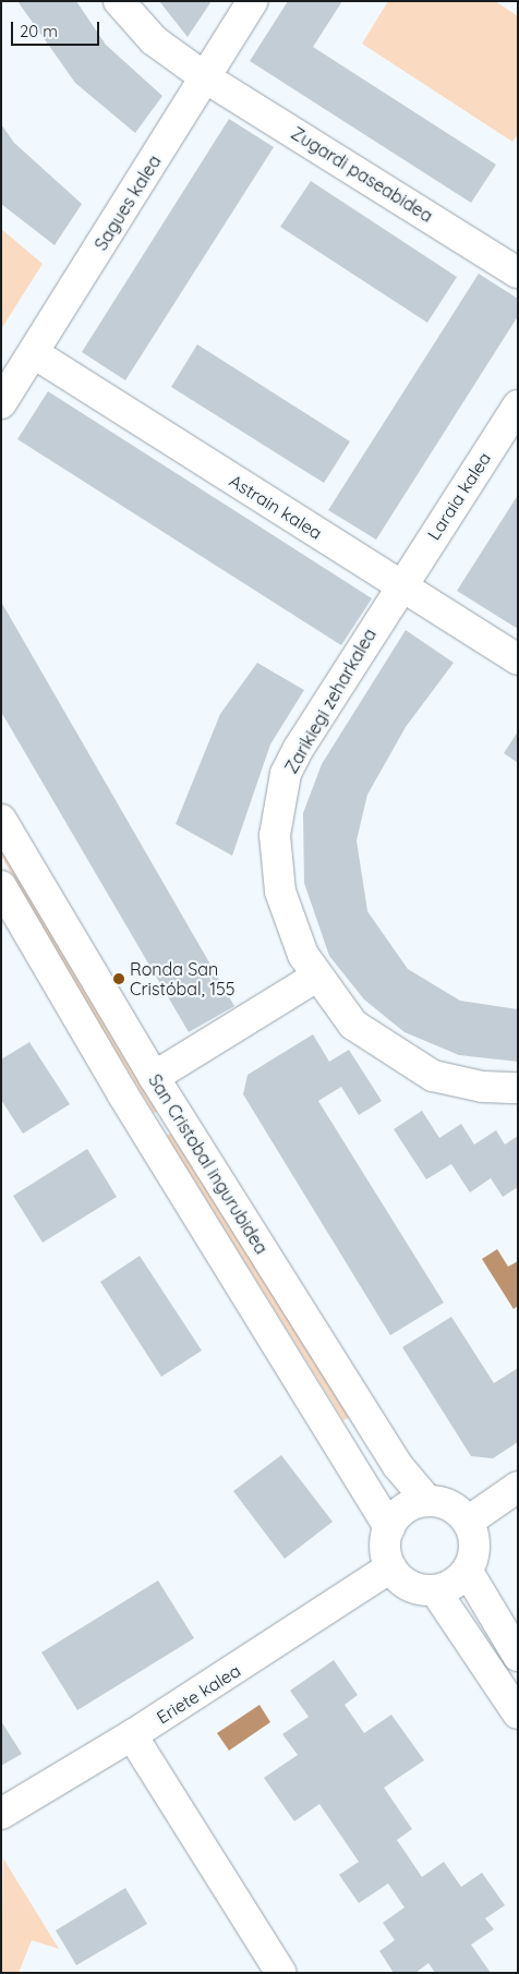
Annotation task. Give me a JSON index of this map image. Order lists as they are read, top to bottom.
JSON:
{
  "streets": {
    "street": [
      "Zugardi paseabidea",
      "Sagues kalea",
      "Laraia kalea",
      "Astrain kalea",
      "Zarikiegi zeharkalea",
      "San Cristobal ingurubidea",
      "Eriete kalea"
    ]
  },
  "crossings": [
    ["Zugardi paseabidea", "Sagues kalea"],
    ["Sagues kalea", "Astrain kalea"],
    ["Laraia kalea", "Astrain kalea"],
    ["Laraia kalea", "Zarikiegi zeharkalea"],
    ["Astrain kalea", "Zarikiegi zeharkalea"],
    ["San Cristobal ingurubidea", "Eriete kalea"]
  ],
  "places": ["Ronda San Cristóbal, 155"],
  "scale_bar": "20 m"
}
